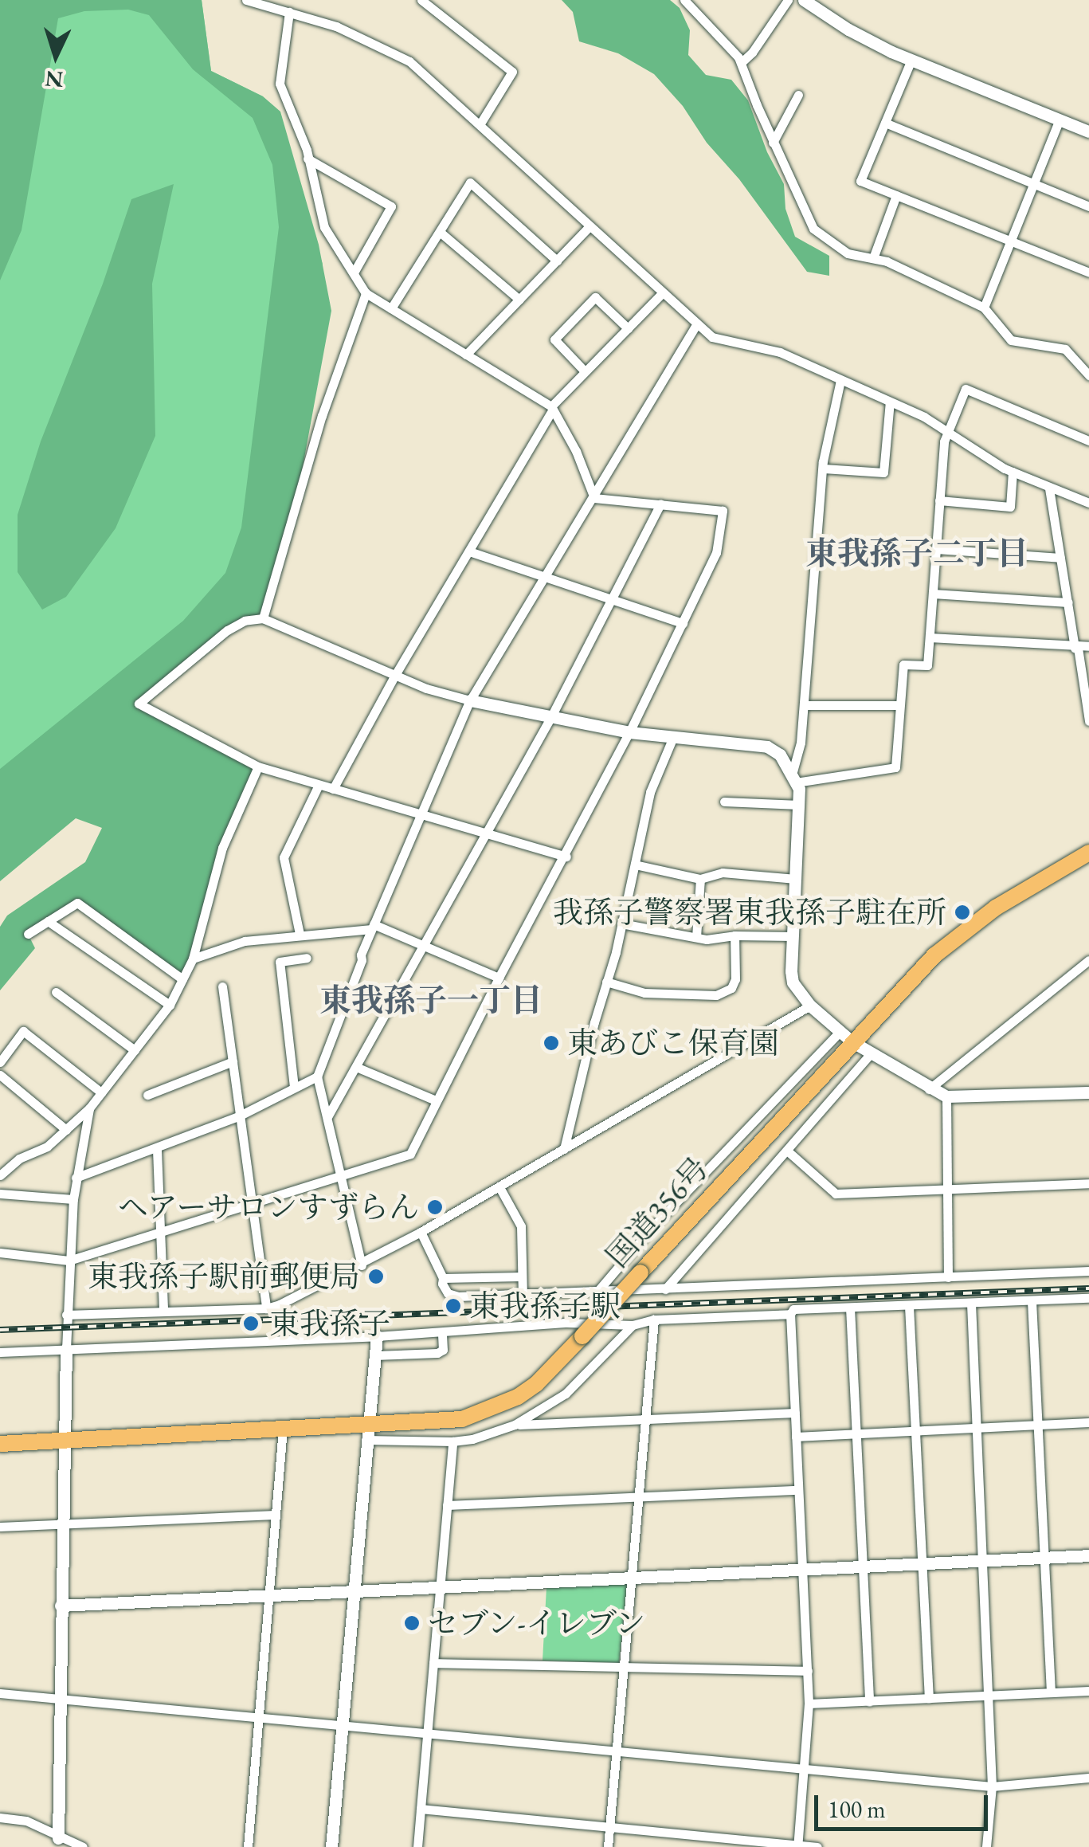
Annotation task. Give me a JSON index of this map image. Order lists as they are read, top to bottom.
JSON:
{
  "streets": {
    "highway": ["国道356号"]
  },
  "districts": ["東我孫子二丁目", "東我孫子一丁目"],
  "places": [
    "我孫子警察署東我孫子駐在所",
    "東あびこ保育園",
    "ヘアーサロンすずらん",
    "東我孫子駅前郵便局",
    "東我孫子駅",
    "東我孫子",
    "セブン-イレブン"
  ],
  "scale_bar": "100 m",
  "north": "bottom"
}
